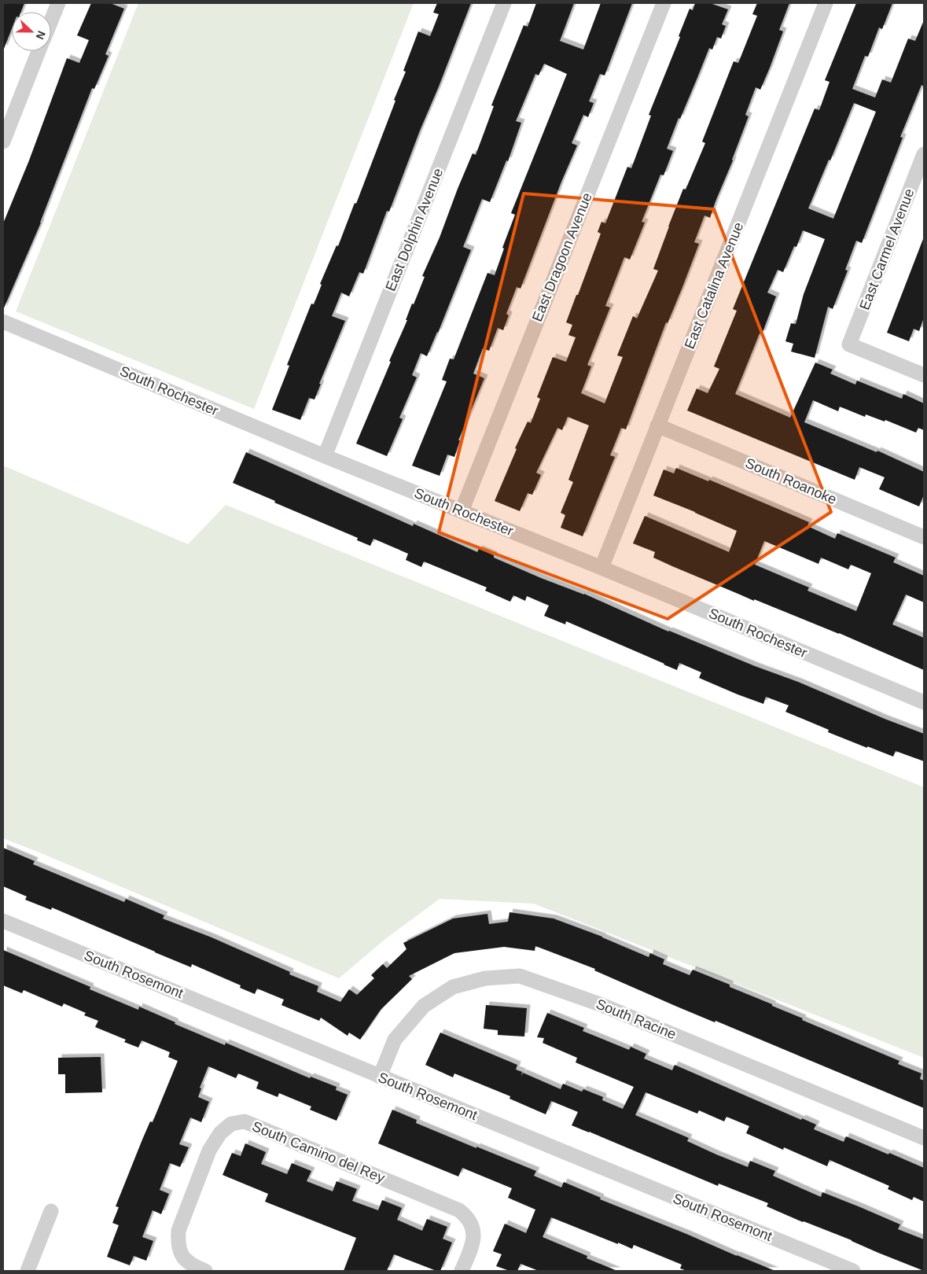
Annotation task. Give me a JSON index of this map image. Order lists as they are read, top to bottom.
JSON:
{
  "streets": {
    "street": [
      "East Dolphin Avenue",
      "East Carmel Avenue",
      "East Dragoon Avenue",
      "East Catalina Avenue",
      "South Rochester",
      "South Roanoke",
      "South Rosemont",
      "South Racine",
      "South Camino del Rey"
    ]
  },
  "crossings": [
    ["East Dolphin Avenue", "South Rochester"],
    ["East Dragoon Avenue", "South Rochester"],
    ["East Catalina Avenue", "South Rochester"],
    ["East Catalina Avenue", "South Roanoke"],
    ["South Rosemont", "South Racine"]
  ],
  "north": "right"
}
